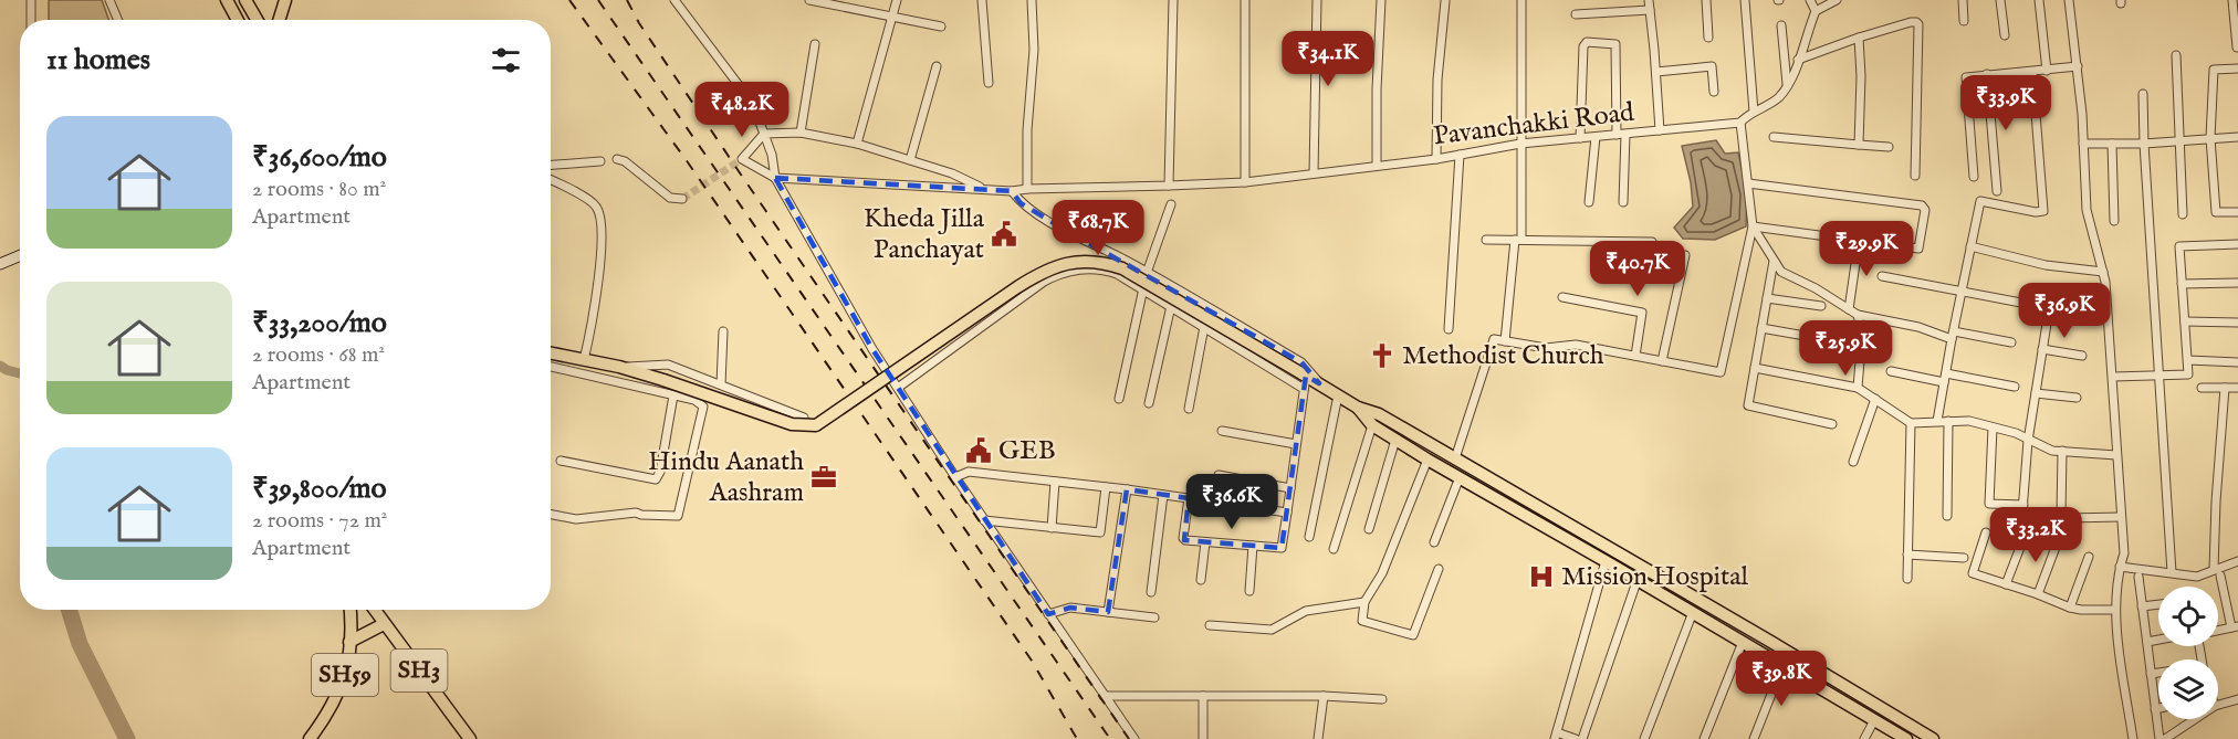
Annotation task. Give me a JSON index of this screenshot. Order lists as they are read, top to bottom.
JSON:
{
  "streets": {
    "main road": ["SH3", "SH59"],
    "street": ["Pavanchakki Road"]
  },
  "places": {
    "public building": ["Kheda Jilla Panchayat", "GEB"],
    "church": ["Methodist Church"],
    "office": ["Hindu Aanath Aashram"],
    "hospital": ["Mission Hospital"]
  },
  "page": {
    "heading": "11 homes",
    "price": [
      "₹34.1K",
      "₹33.9K",
      "₹48.2K",
      "₹68.7K",
      "₹29.9K",
      "₹40.7K",
      "₹36.9K",
      "₹25.9K",
      "₹36.6K",
      "₹33.2K",
      "₹39.8K"
    ],
    "list": [
      {
        "name": "₹36,600/mo",
        "note": "2 rooms · 80 m² · Apartment"
      },
      {
        "name": "₹33,200/mo",
        "note": "2 rooms · 68 m² · Apartment"
      },
      {
        "name": "₹39,800/mo",
        "note": "2 rooms · 72 m² · Apartment"
      }
    ]
  }
}
